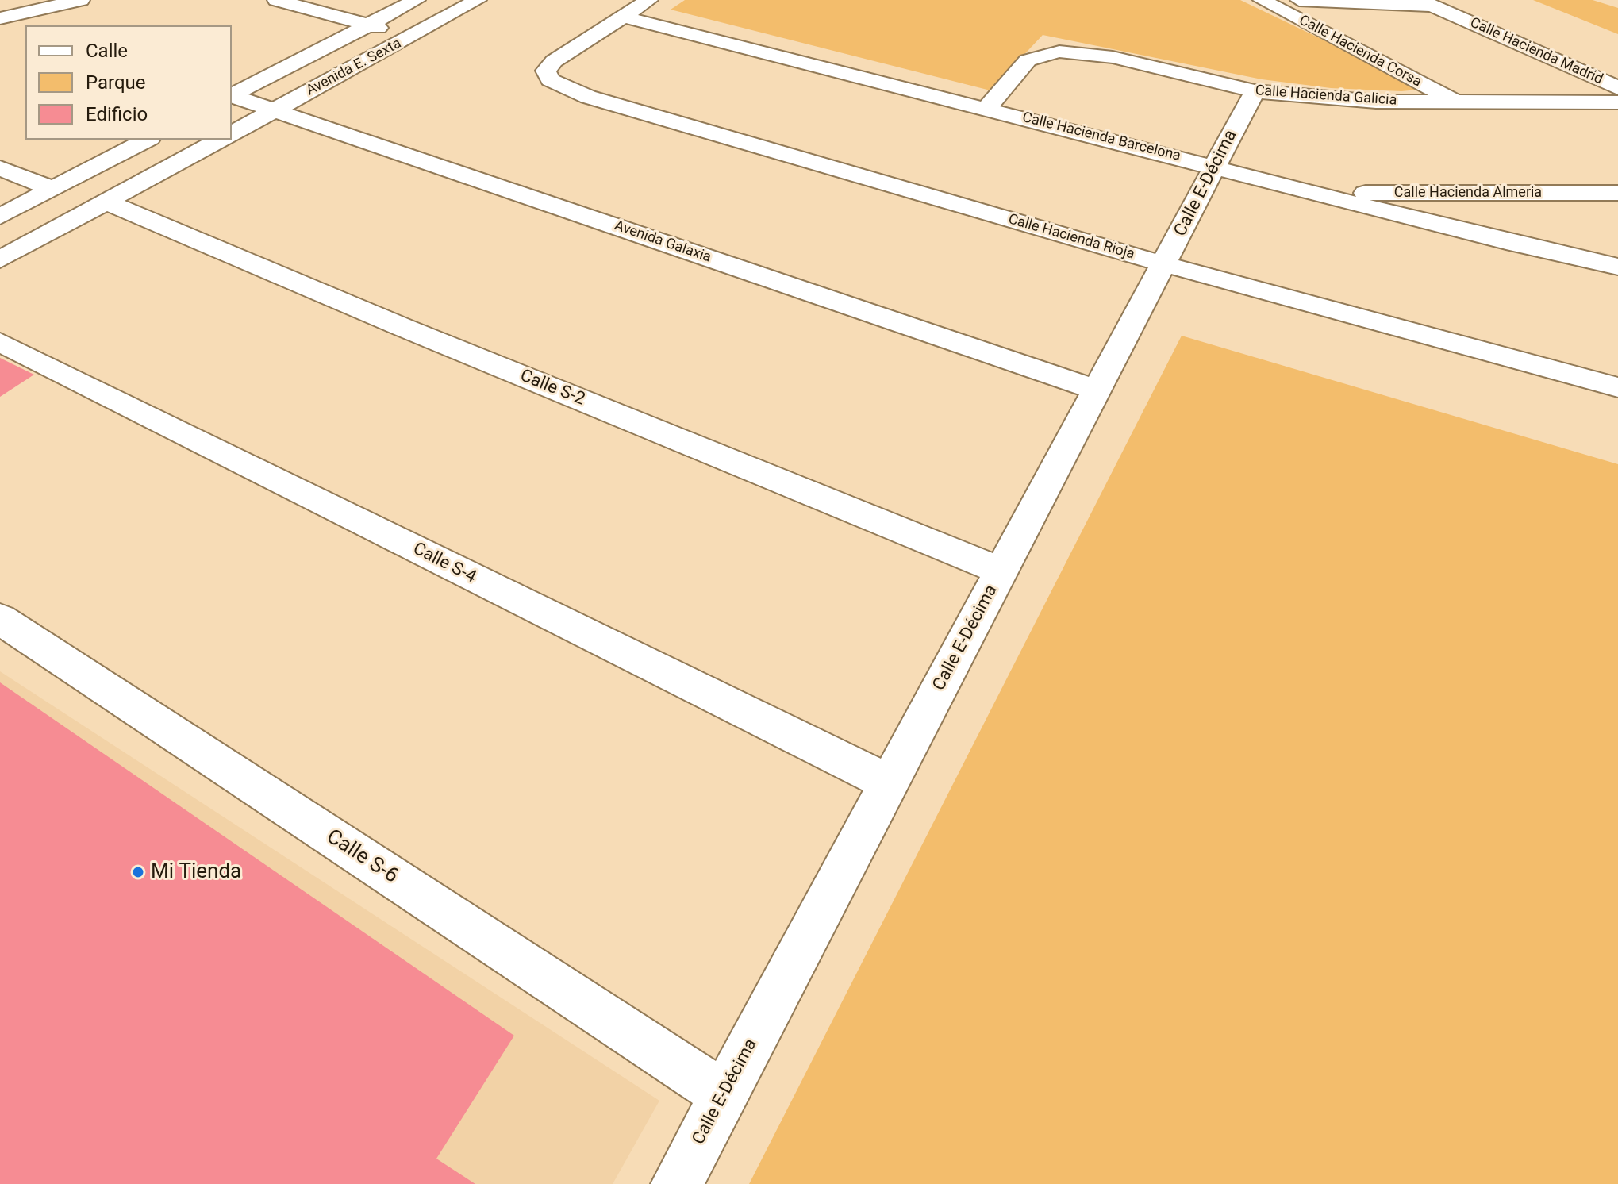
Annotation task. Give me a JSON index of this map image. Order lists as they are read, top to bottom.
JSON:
{
  "streets": {
    "street": [
      "Calle Hacienda Corsa",
      "Calle Hacienda Madrid",
      "Avenida E. Sexta",
      "Calle Hacienda Galicia",
      "Calle Hacienda Barcelona",
      "Calle E-Décima",
      "Calle Hacienda Almeria",
      "Calle Hacienda Rioja",
      "Avenida Galaxia",
      "Calle S-2",
      "Calle S-4",
      "Calle S-6"
    ]
  },
  "crossings": [
    ["Calle Hacienda Corsa", "Calle Hacienda Galicia"],
    ["Avenida E. Sexta", "Avenida Galaxia"],
    ["Calle Hacienda Galicia", "Calle Hacienda Barcelona"],
    ["Calle Hacienda Galicia", "Calle E-Décima"],
    ["Calle Hacienda Barcelona", "Calle E-Décima"],
    ["Calle Hacienda Barcelona", "Calle Hacienda Almeria"],
    ["Calle Hacienda Barcelona", "Calle Hacienda Rioja"],
    ["Calle E-Décima", "Calle Hacienda Rioja"],
    ["Calle E-Décima", "Avenida Galaxia"],
    ["Calle E-Décima", "Calle S-2"],
    ["Calle E-Décima", "Calle S-4"],
    ["Calle E-Décima", "Calle S-6"]
  ],
  "places": ["Mi Tienda"],
  "legend": ["Calle", "Parque", "Edificio"]
}
